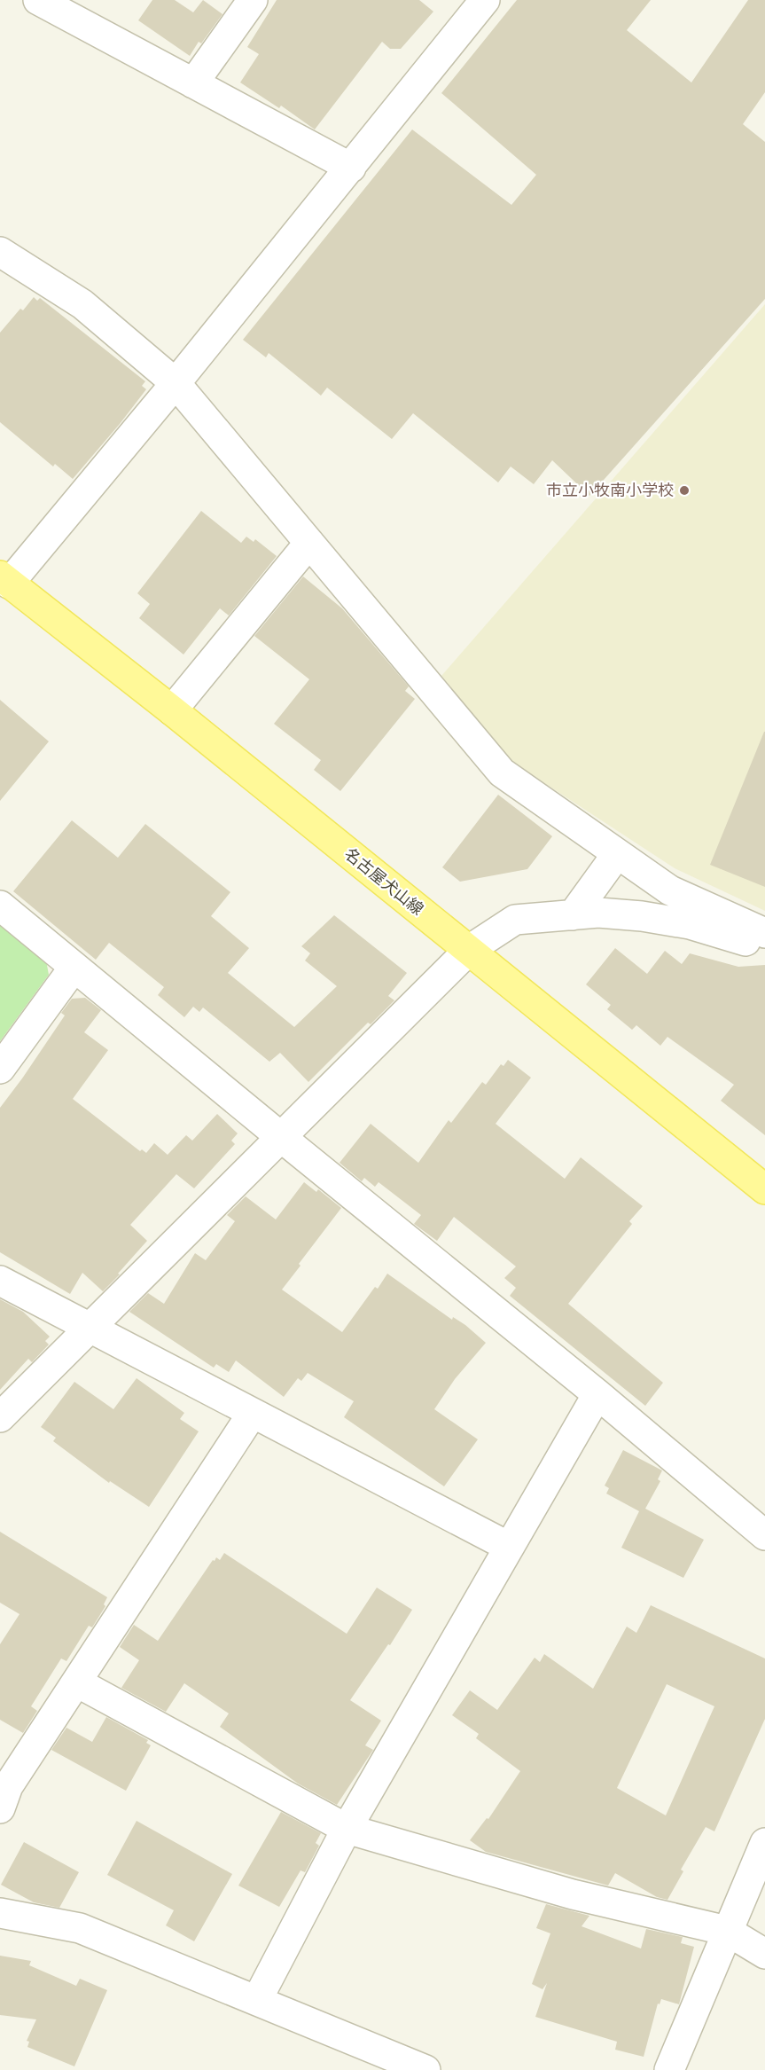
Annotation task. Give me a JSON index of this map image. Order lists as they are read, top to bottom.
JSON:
{
  "streets": {
    "main road": ["名古屋犬山線"]
  },
  "places": ["市立小牧南小学校"]
}
